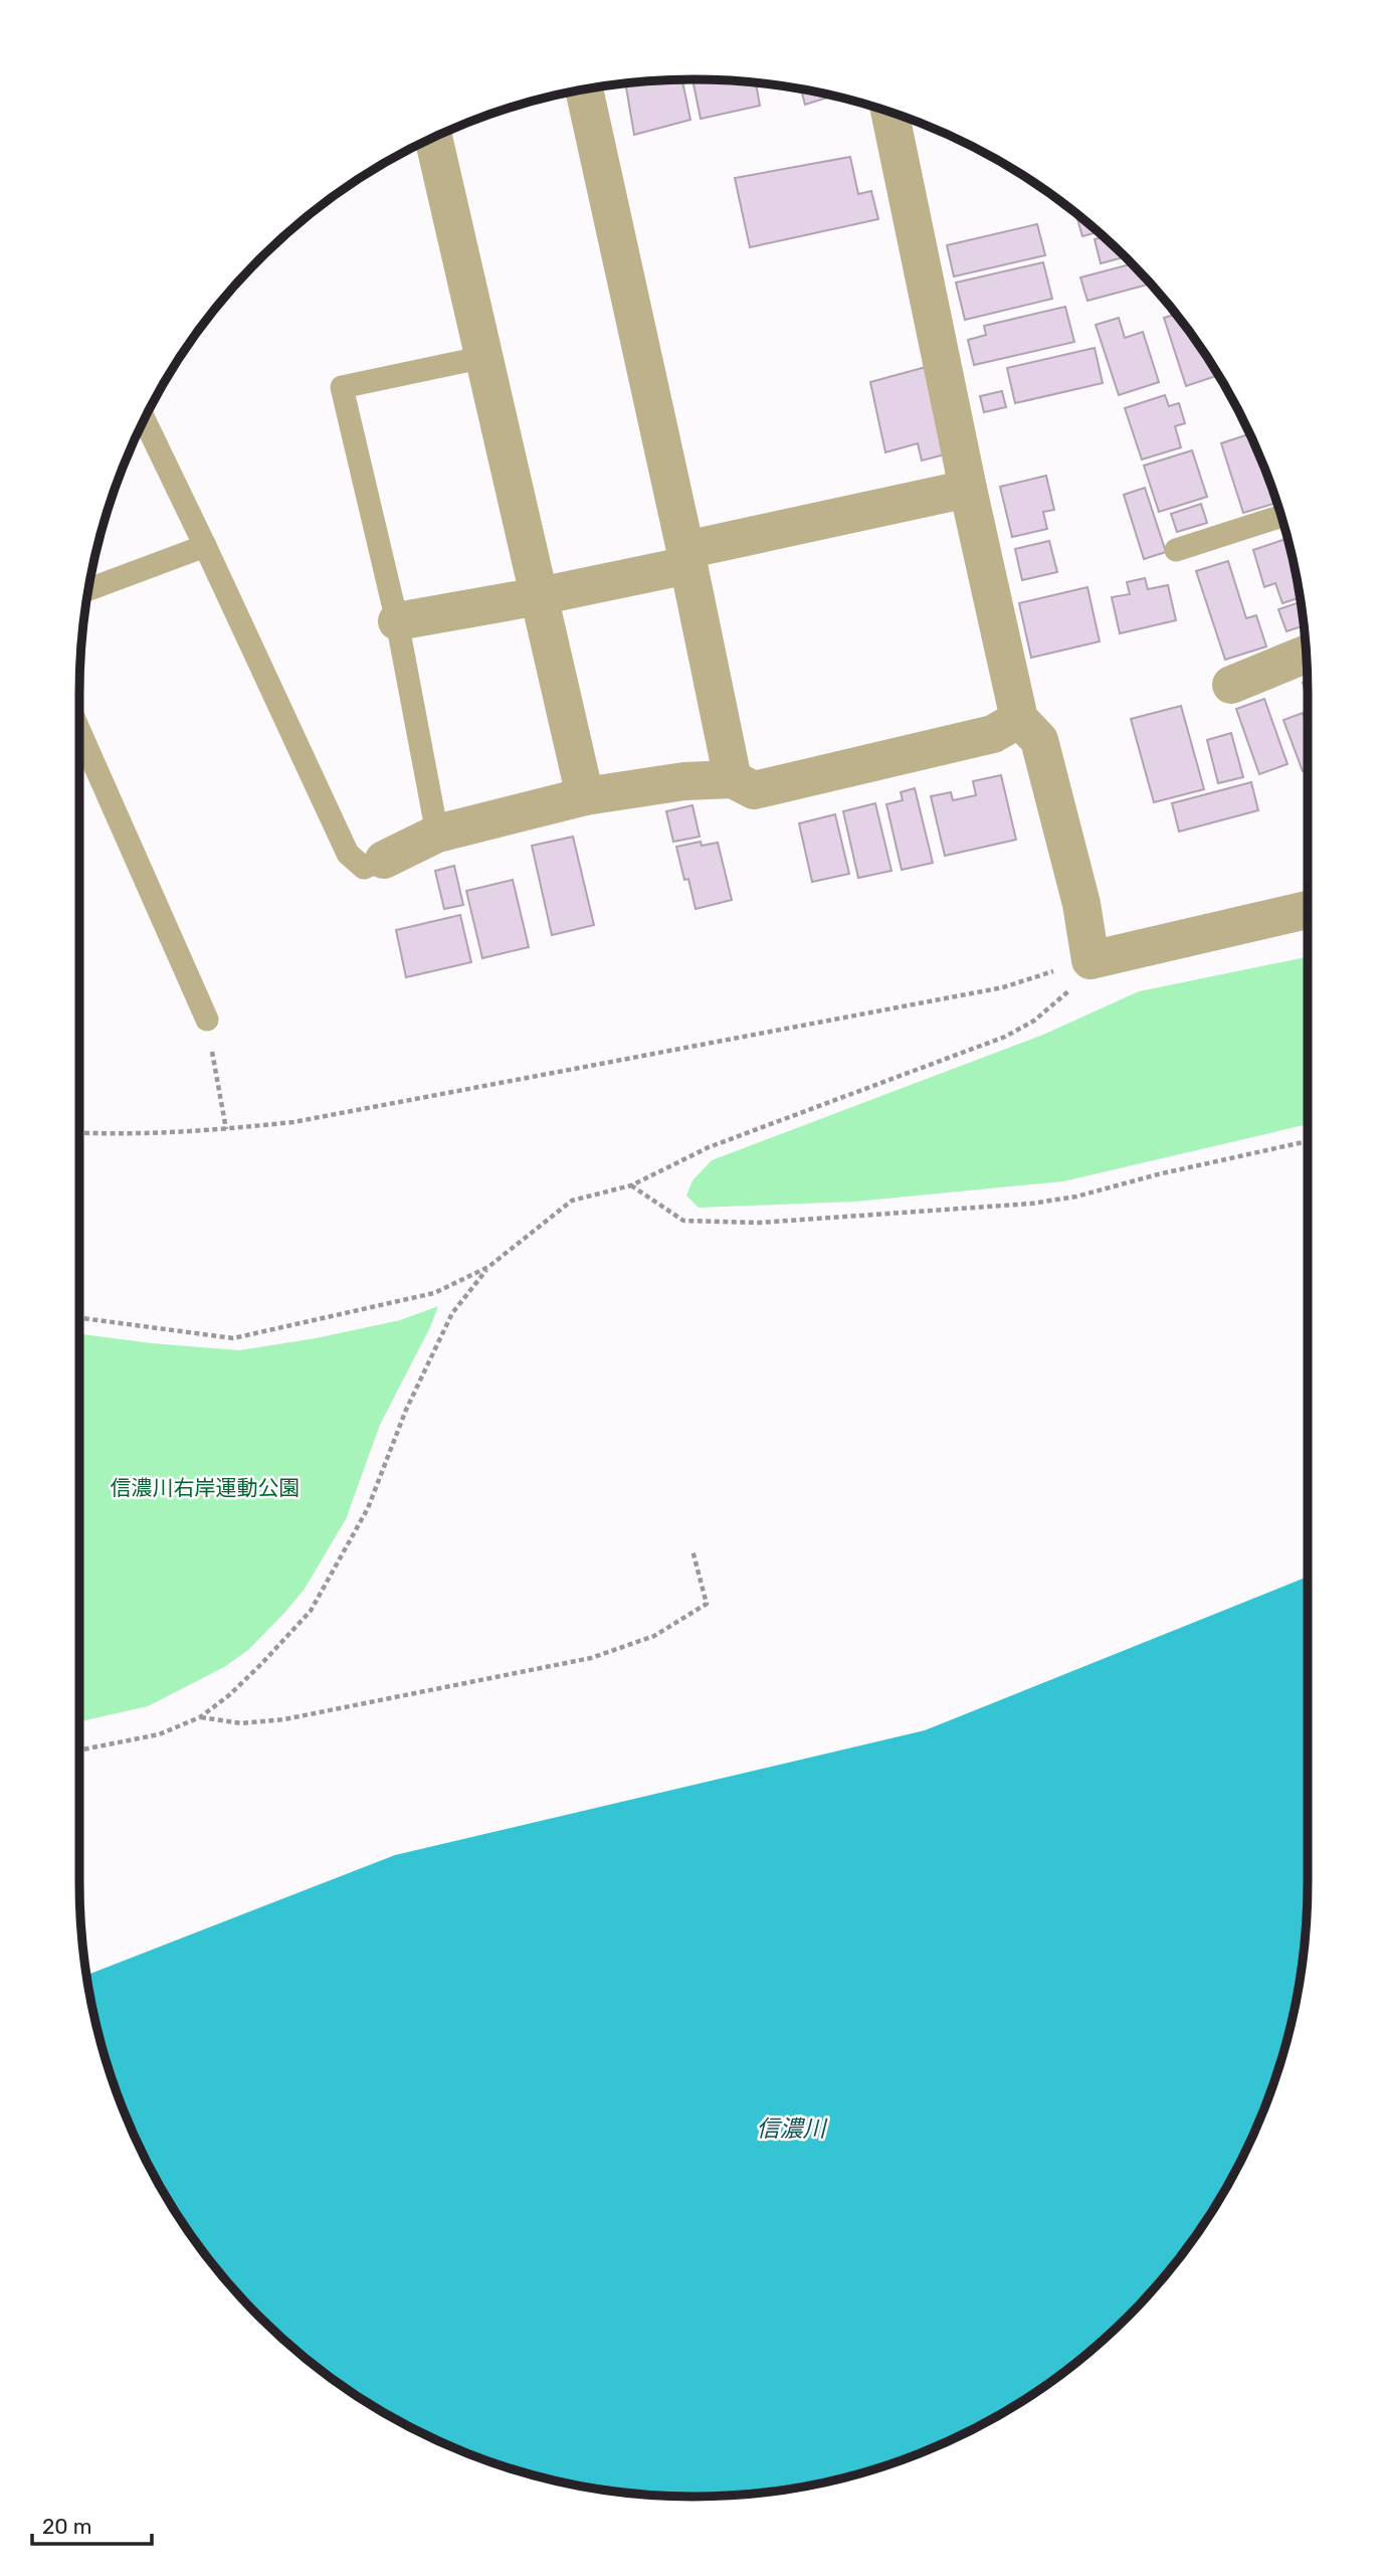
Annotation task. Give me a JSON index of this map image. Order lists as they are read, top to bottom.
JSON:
{
  "water": ["信濃川"],
  "parks": ["信濃川右岸運動公園"],
  "scale_bar": "20 m"
}
